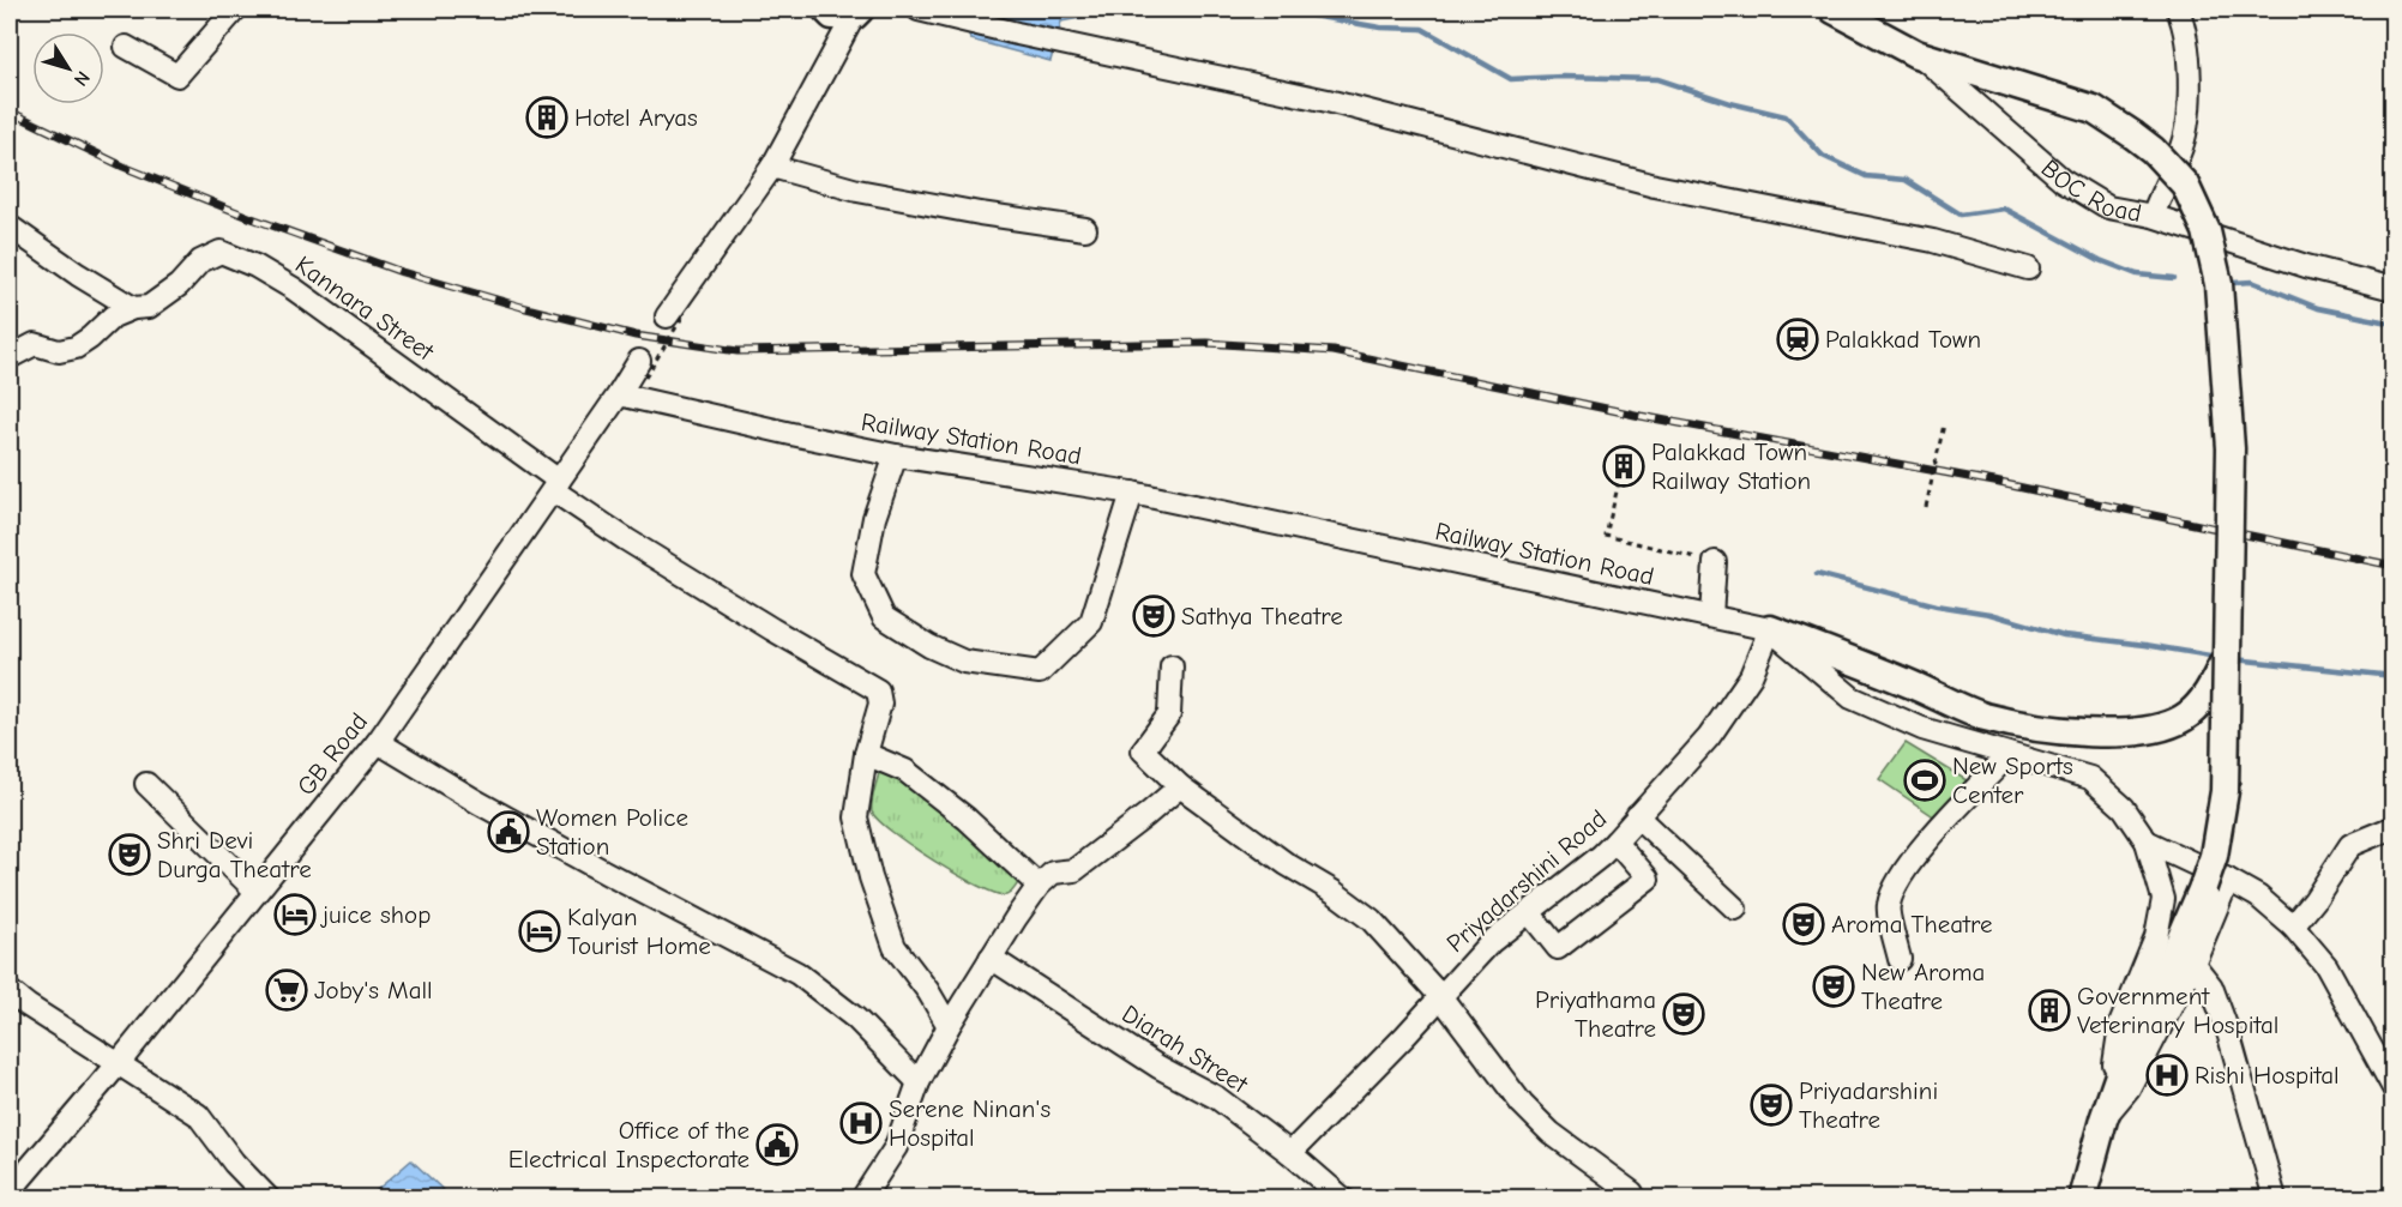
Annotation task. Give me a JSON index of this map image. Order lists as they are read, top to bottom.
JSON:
{
  "streets": {
    "main road": ["BOC Road"],
    "street": [
      "Kannara Street",
      "Railway Station Road",
      "GB Road",
      "Priyadarshini Road",
      "Diarah Street"
    ]
  },
  "crossings": [
    ["Kannara Street", "GB Road"],
    ["Railway Station Road", "GB Road"],
    ["Railway Station Road", "Priyadarshini Road"],
    ["Priyadarshini Road", "Diarah Street"]
  ],
  "places": {
    "building": ["Hotel Aryas", "Palakkad Town Railway Station", "Government Veterinary Hospital"],
    "station": ["Palakkad Town"],
    "theatre": [
      "Sathya Theatre",
      "Shri Devi Durga Theatre",
      "Aroma Theatre",
      "New Aroma Theatre",
      "Priyathama Theatre",
      "Priyadarshini Theatre"
    ],
    "sports": ["New Sports Center"],
    "public building": ["Women Police Station", "Office of the Electrical Inspectorate"],
    "hotel": ["juice shop", "Kalyan Tourist Home"],
    "supermarket": ["Joby's Mall"],
    "hospital": ["Rishi Hospital", "Serene Ninan's Hospital"]
  },
  "north": "bottom right"
}
